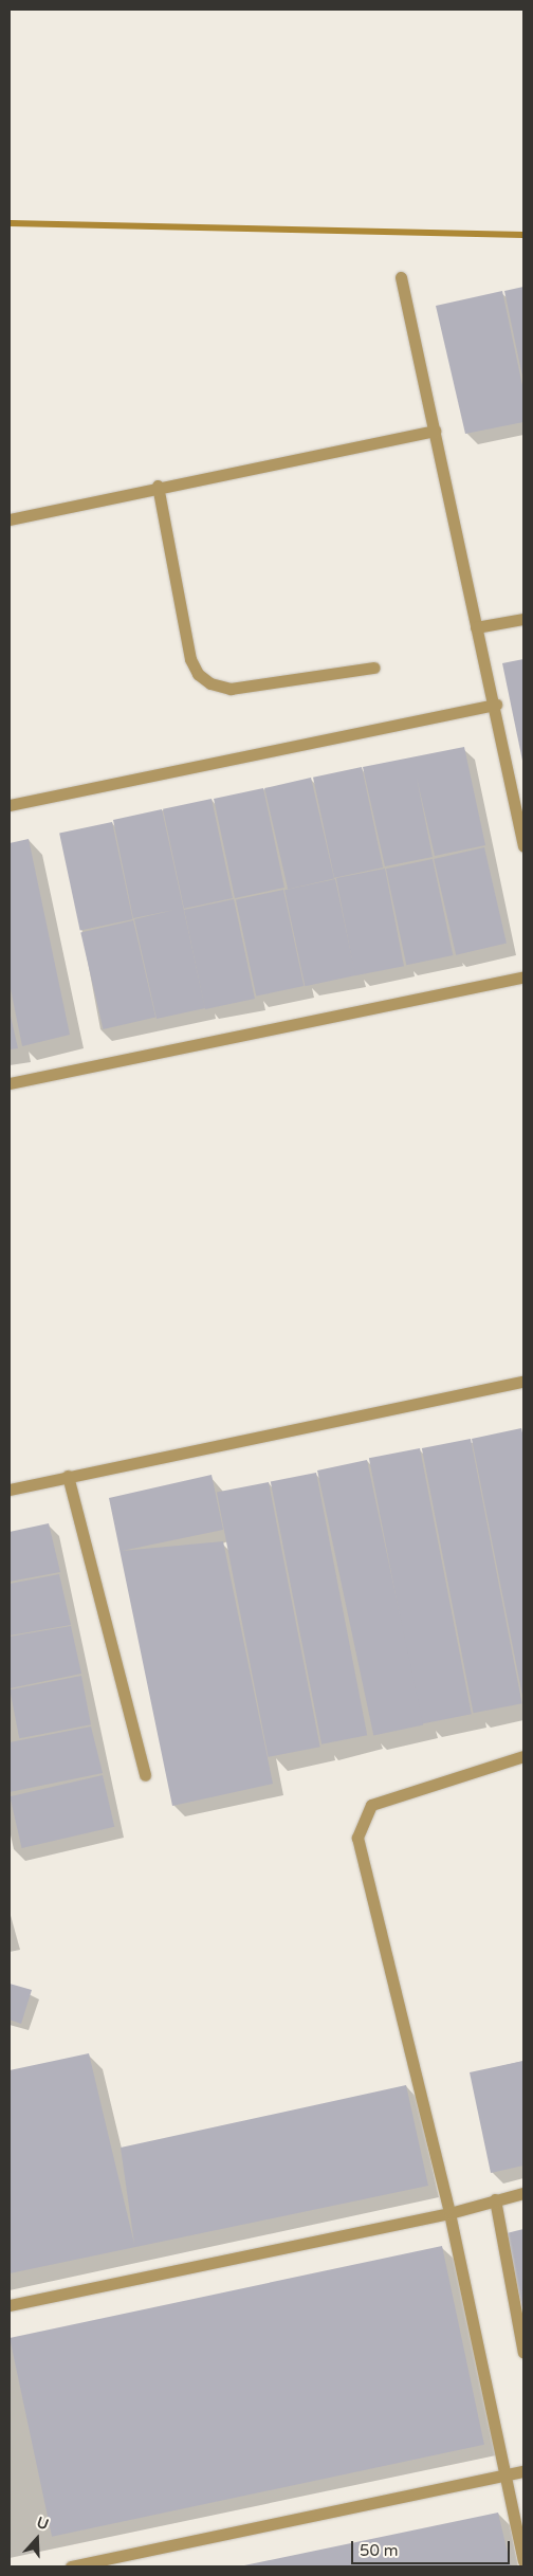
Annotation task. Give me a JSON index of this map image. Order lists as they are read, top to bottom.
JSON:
{
  "scale_bar": "50 m",
  "north": "top"
}
